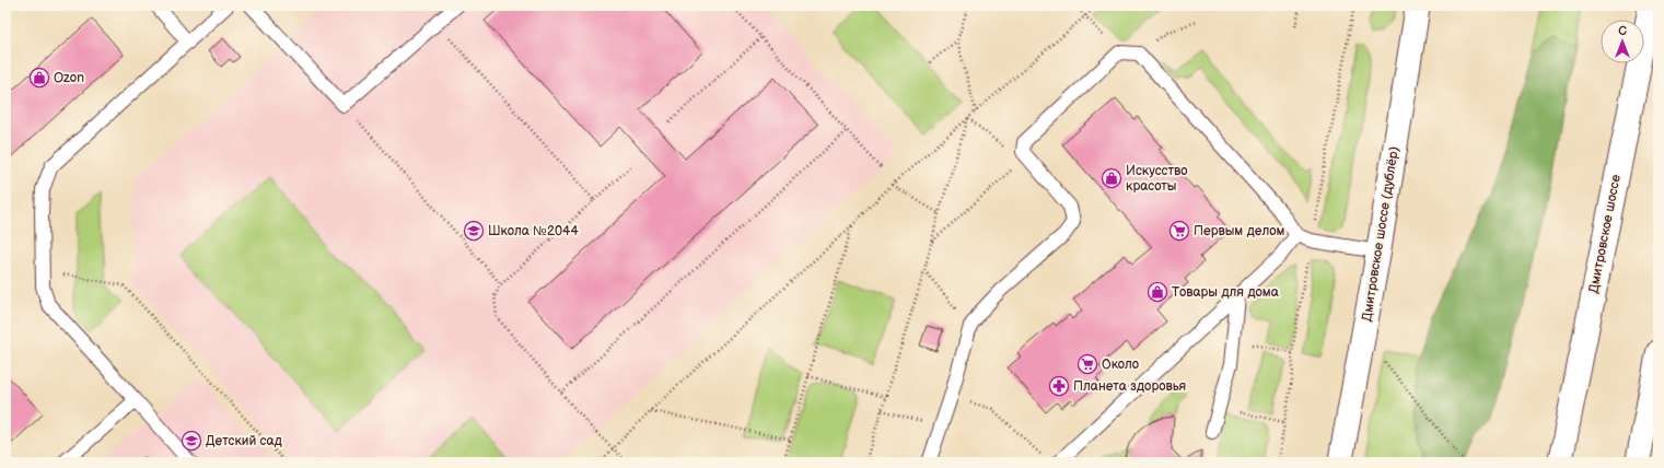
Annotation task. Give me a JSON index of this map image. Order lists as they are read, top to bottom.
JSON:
{
  "streets": {
    "main road": ["Дмитровское шоссе (дублёр)", "Дмитровское шоссе"]
  },
  "places": {
    "shop": ["Ozon", "Искусство красоты", "Товары для дома"],
    "school or university": ["Школа №2044", "Детский сад"],
    "supermarket": ["Первым делом", "Около"],
    "pharmacy": ["Планета здоровья"]
  },
  "north": "top"
}
